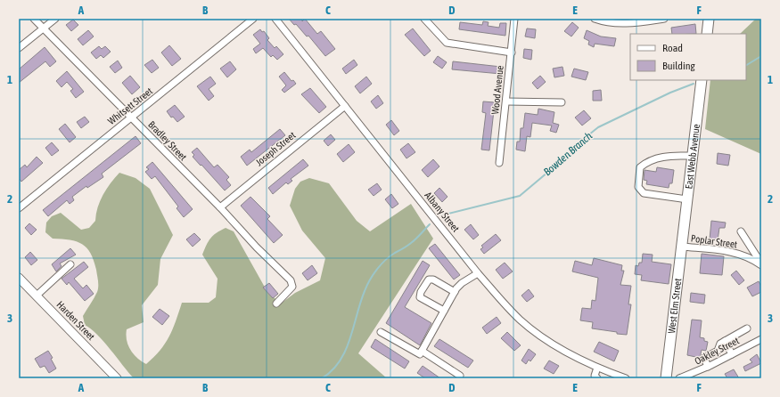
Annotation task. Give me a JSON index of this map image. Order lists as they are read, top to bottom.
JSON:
{
  "streets": {
    "highway": ["East Webb Avenue", "West Elm Street"],
    "main road": ["Harden Street"],
    "street": [
      "Wood Avenue",
      "Whitsett Street",
      "Bradley Street",
      "Joseph Street",
      "Albany Street",
      "Poplar Street",
      "Oakley Street"
    ]
  },
  "crossings": [
    ["Whitsett Street", "Bradley Street"],
    ["Bradley Street", "Joseph Street"],
    ["Joseph Street", "Albany Street"],
    ["East Webb Avenue", "West Elm Street"],
    ["Poplar Street", "West Elm Street"]
  ],
  "water": ["Bowden Branch"],
  "legend": ["Road", "Building"],
  "grid": {
    "columns": [
      "A",
      "B",
      "C",
      "D",
      "E",
      "F"
    ],
    "rows": ["1", "2", "3"]
  }
}
